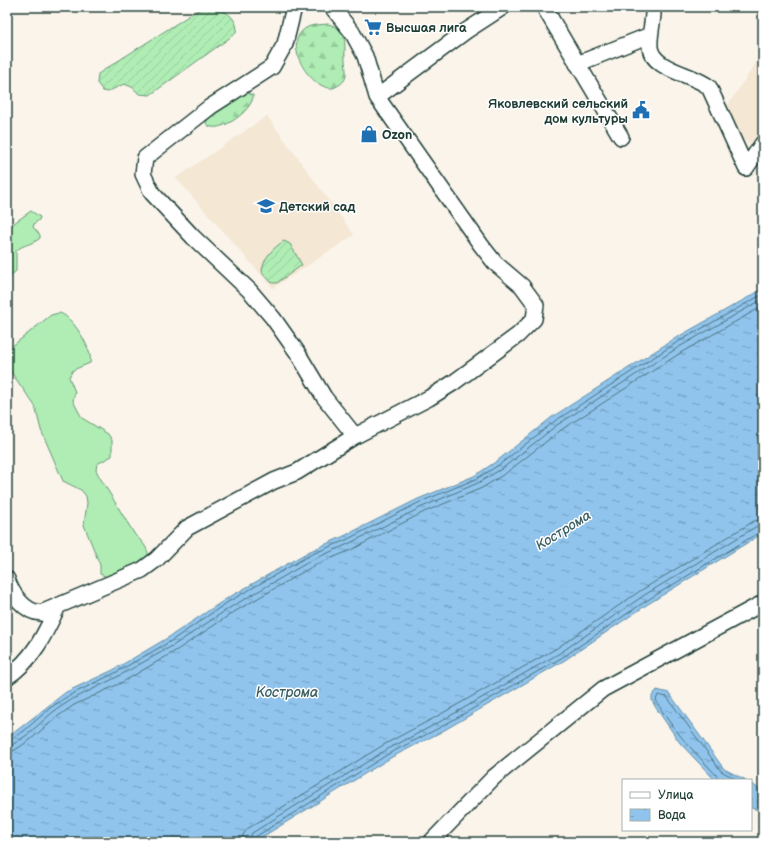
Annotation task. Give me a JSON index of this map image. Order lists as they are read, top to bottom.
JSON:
{
  "water": ["Кострома"],
  "places": {
    "supermarket": ["Высшая лига"],
    "public building": ["Яковлевский сельский дом культуры"],
    "shop": ["Ozon"],
    "school or university": ["Детский сад"]
  },
  "legend": ["Улица", "Вода"]
}
